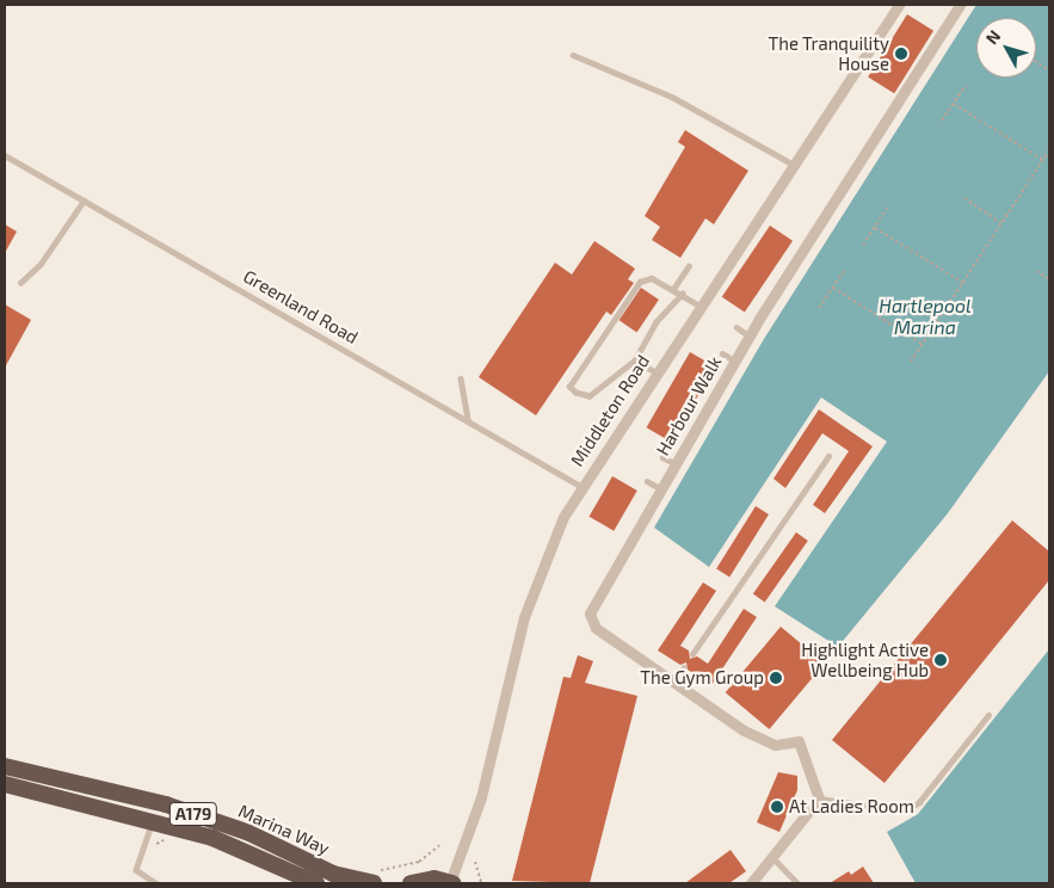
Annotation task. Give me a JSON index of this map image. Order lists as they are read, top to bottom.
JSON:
{
  "streets": {
    "highway": ["A179", "Marina Way"],
    "street": ["Harbour Walk", "Middleton Road"],
    "lane": ["Greenland Road"]
  },
  "crossings": [
    ["Greenland Road", "Middleton Road"]
  ],
  "water": ["Hartlepool Marina"],
  "places": [
    "The Tranquility House",
    "Highlight Active Wellbeing Hub",
    "The Gym Group",
    "At Ladies Room"
  ],
  "north": "top left"
}
